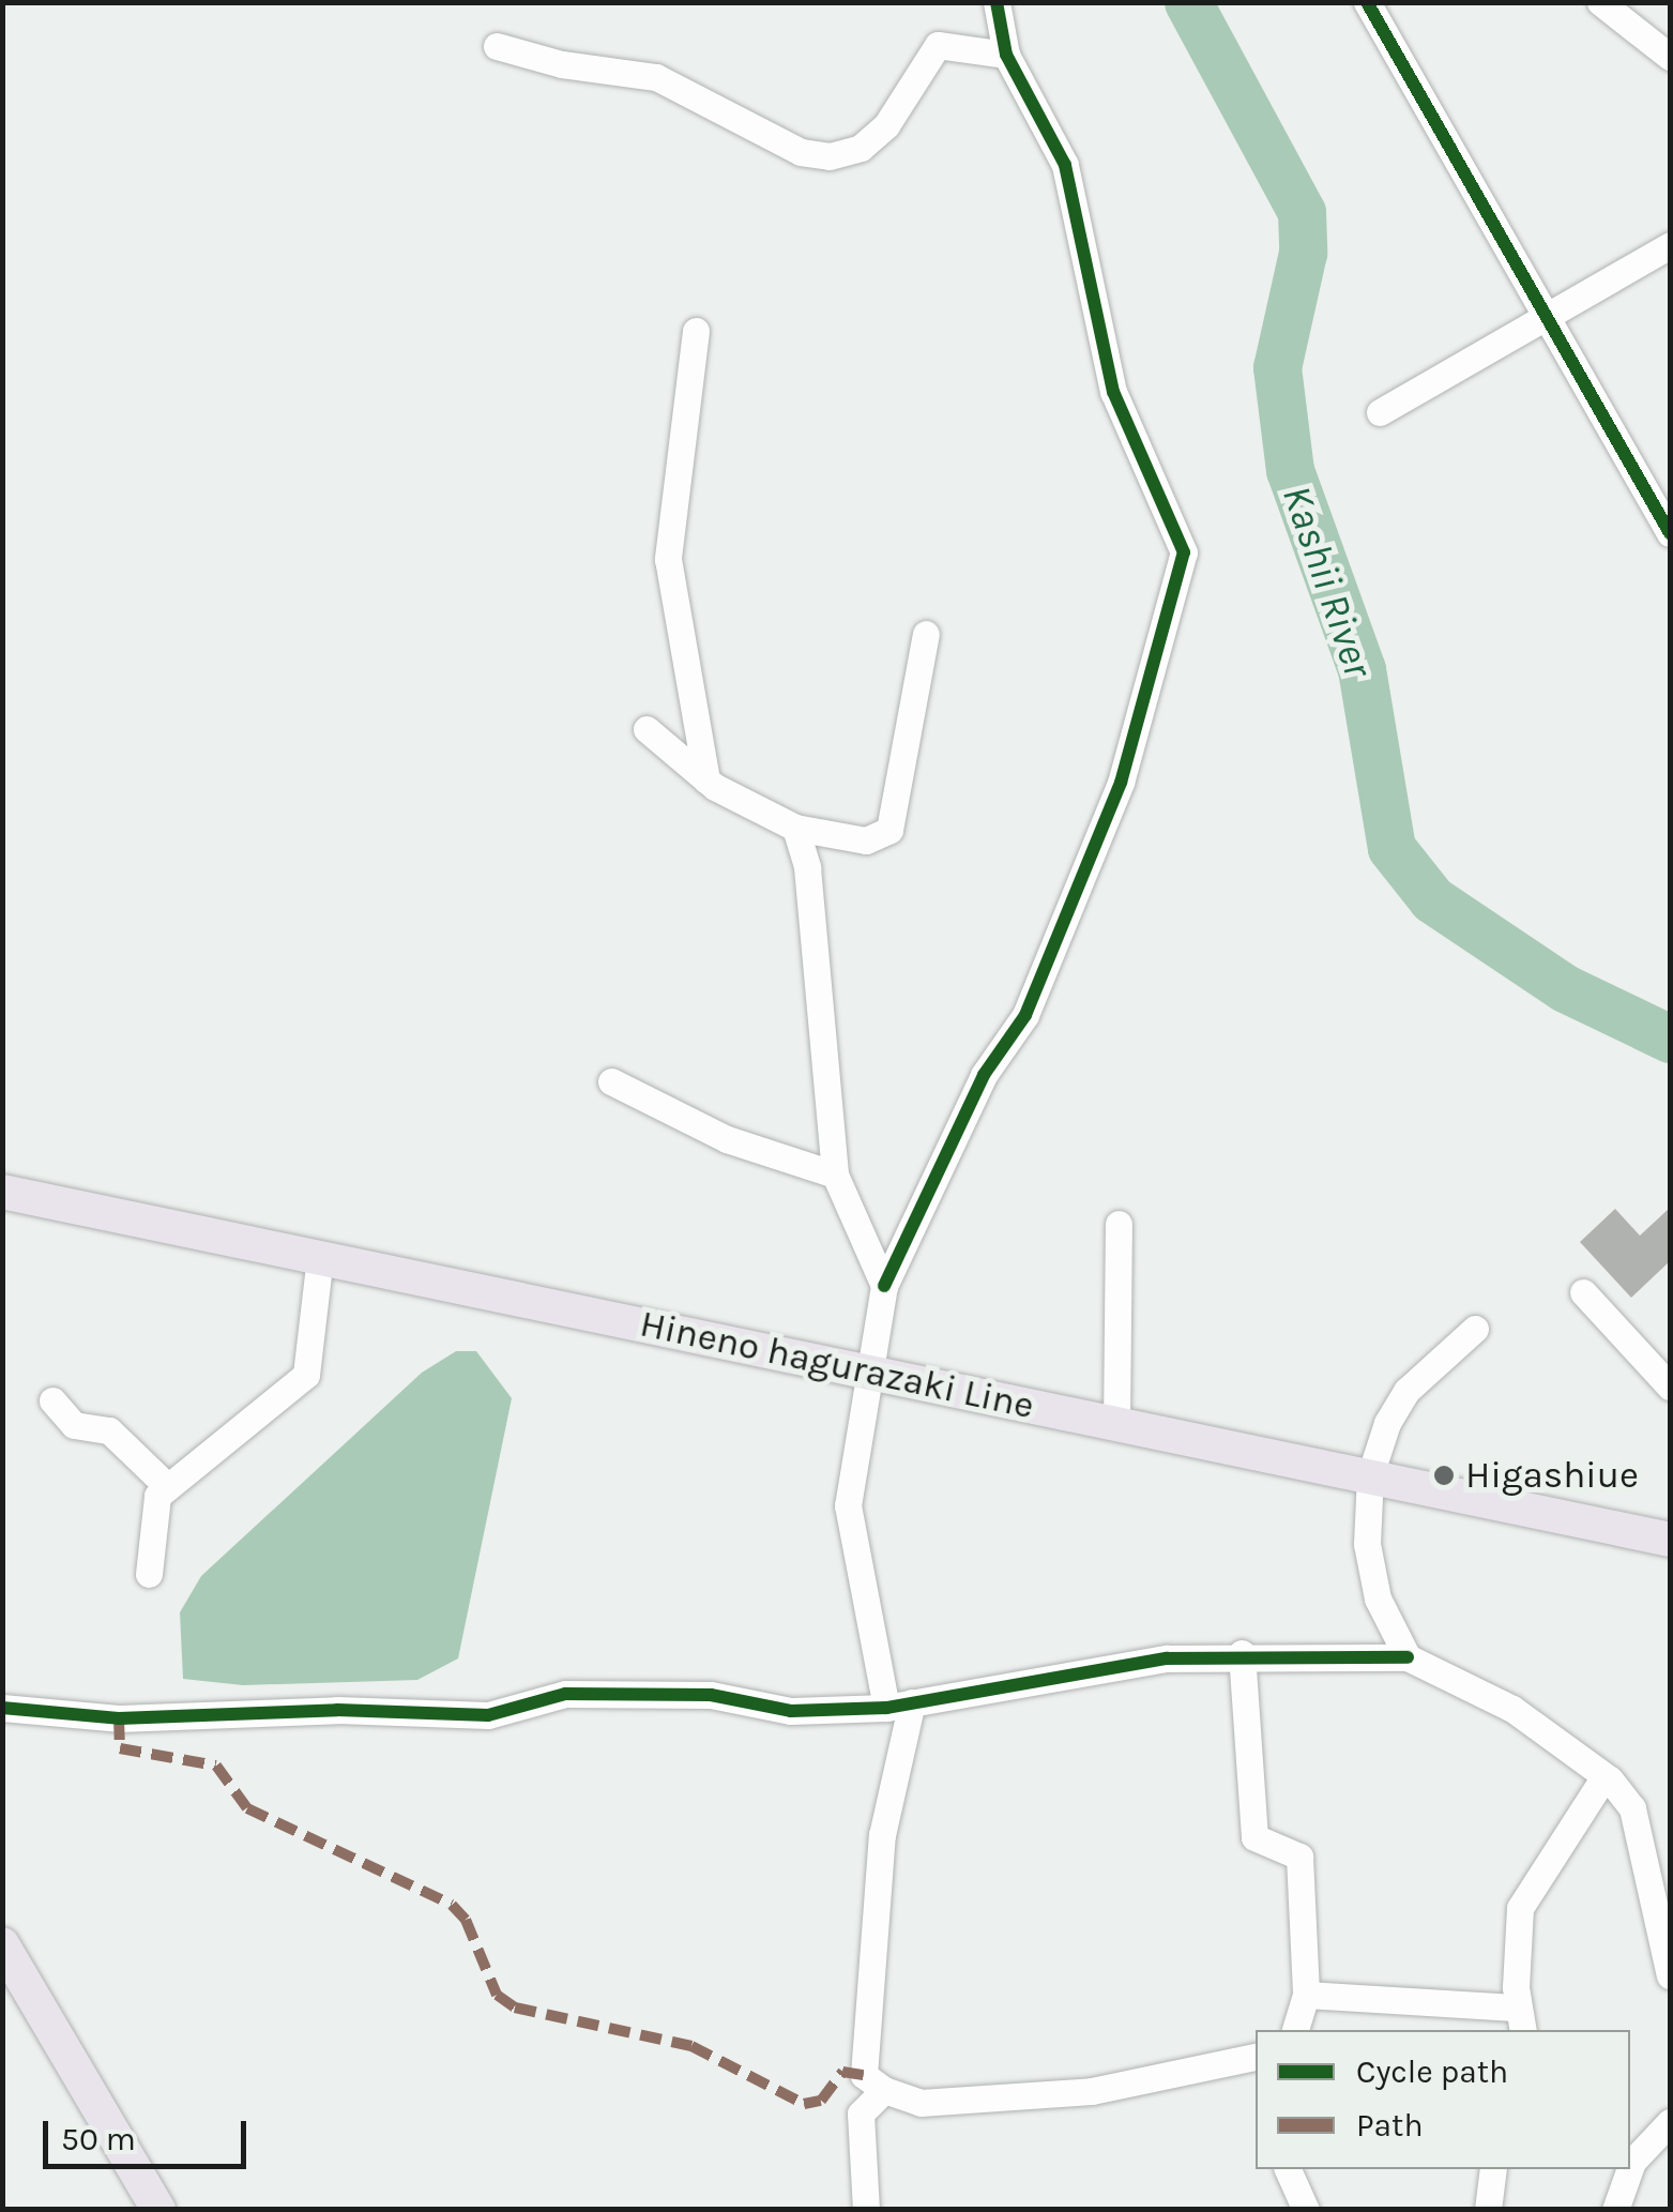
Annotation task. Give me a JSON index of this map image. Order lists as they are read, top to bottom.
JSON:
{
  "streets": {
    "main road": ["Hineno hagurazaki Line"]
  },
  "water": ["Kashii River"],
  "places": ["Higashiue"],
  "legend": ["Cycle path", "Path"],
  "scale_bar": "50 m"
}
